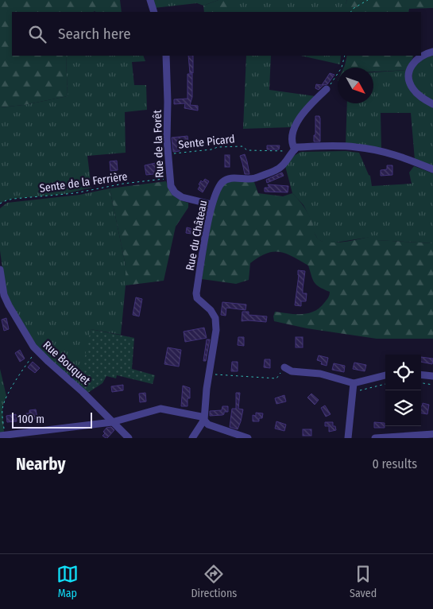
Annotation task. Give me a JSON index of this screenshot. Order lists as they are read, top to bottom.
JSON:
{
  "streets": {
    "street": ["Rue de la Forêt", "Rue du Château", "Rue Bouquet"],
    "path": ["Sente Picard", "Sente de la Ferrière"]
  },
  "crossings": [
    ["Sente Picard", "Rue de la Forêt"],
    ["Sente Picard", "Rue du Château"],
    ["Rue de la Forêt", "Sente de la Ferrière"],
    ["Rue de la Forêt", "Rue du Château"]
  ],
  "scale_bar": "100 m",
  "north": "bottom right",
  "page": {
    "search": "Search here",
    "scale": "100 m",
    "heading": ["Nearby", "0 results"],
    "nav": ["Map", "Directions", "Saved"]
  }
}
